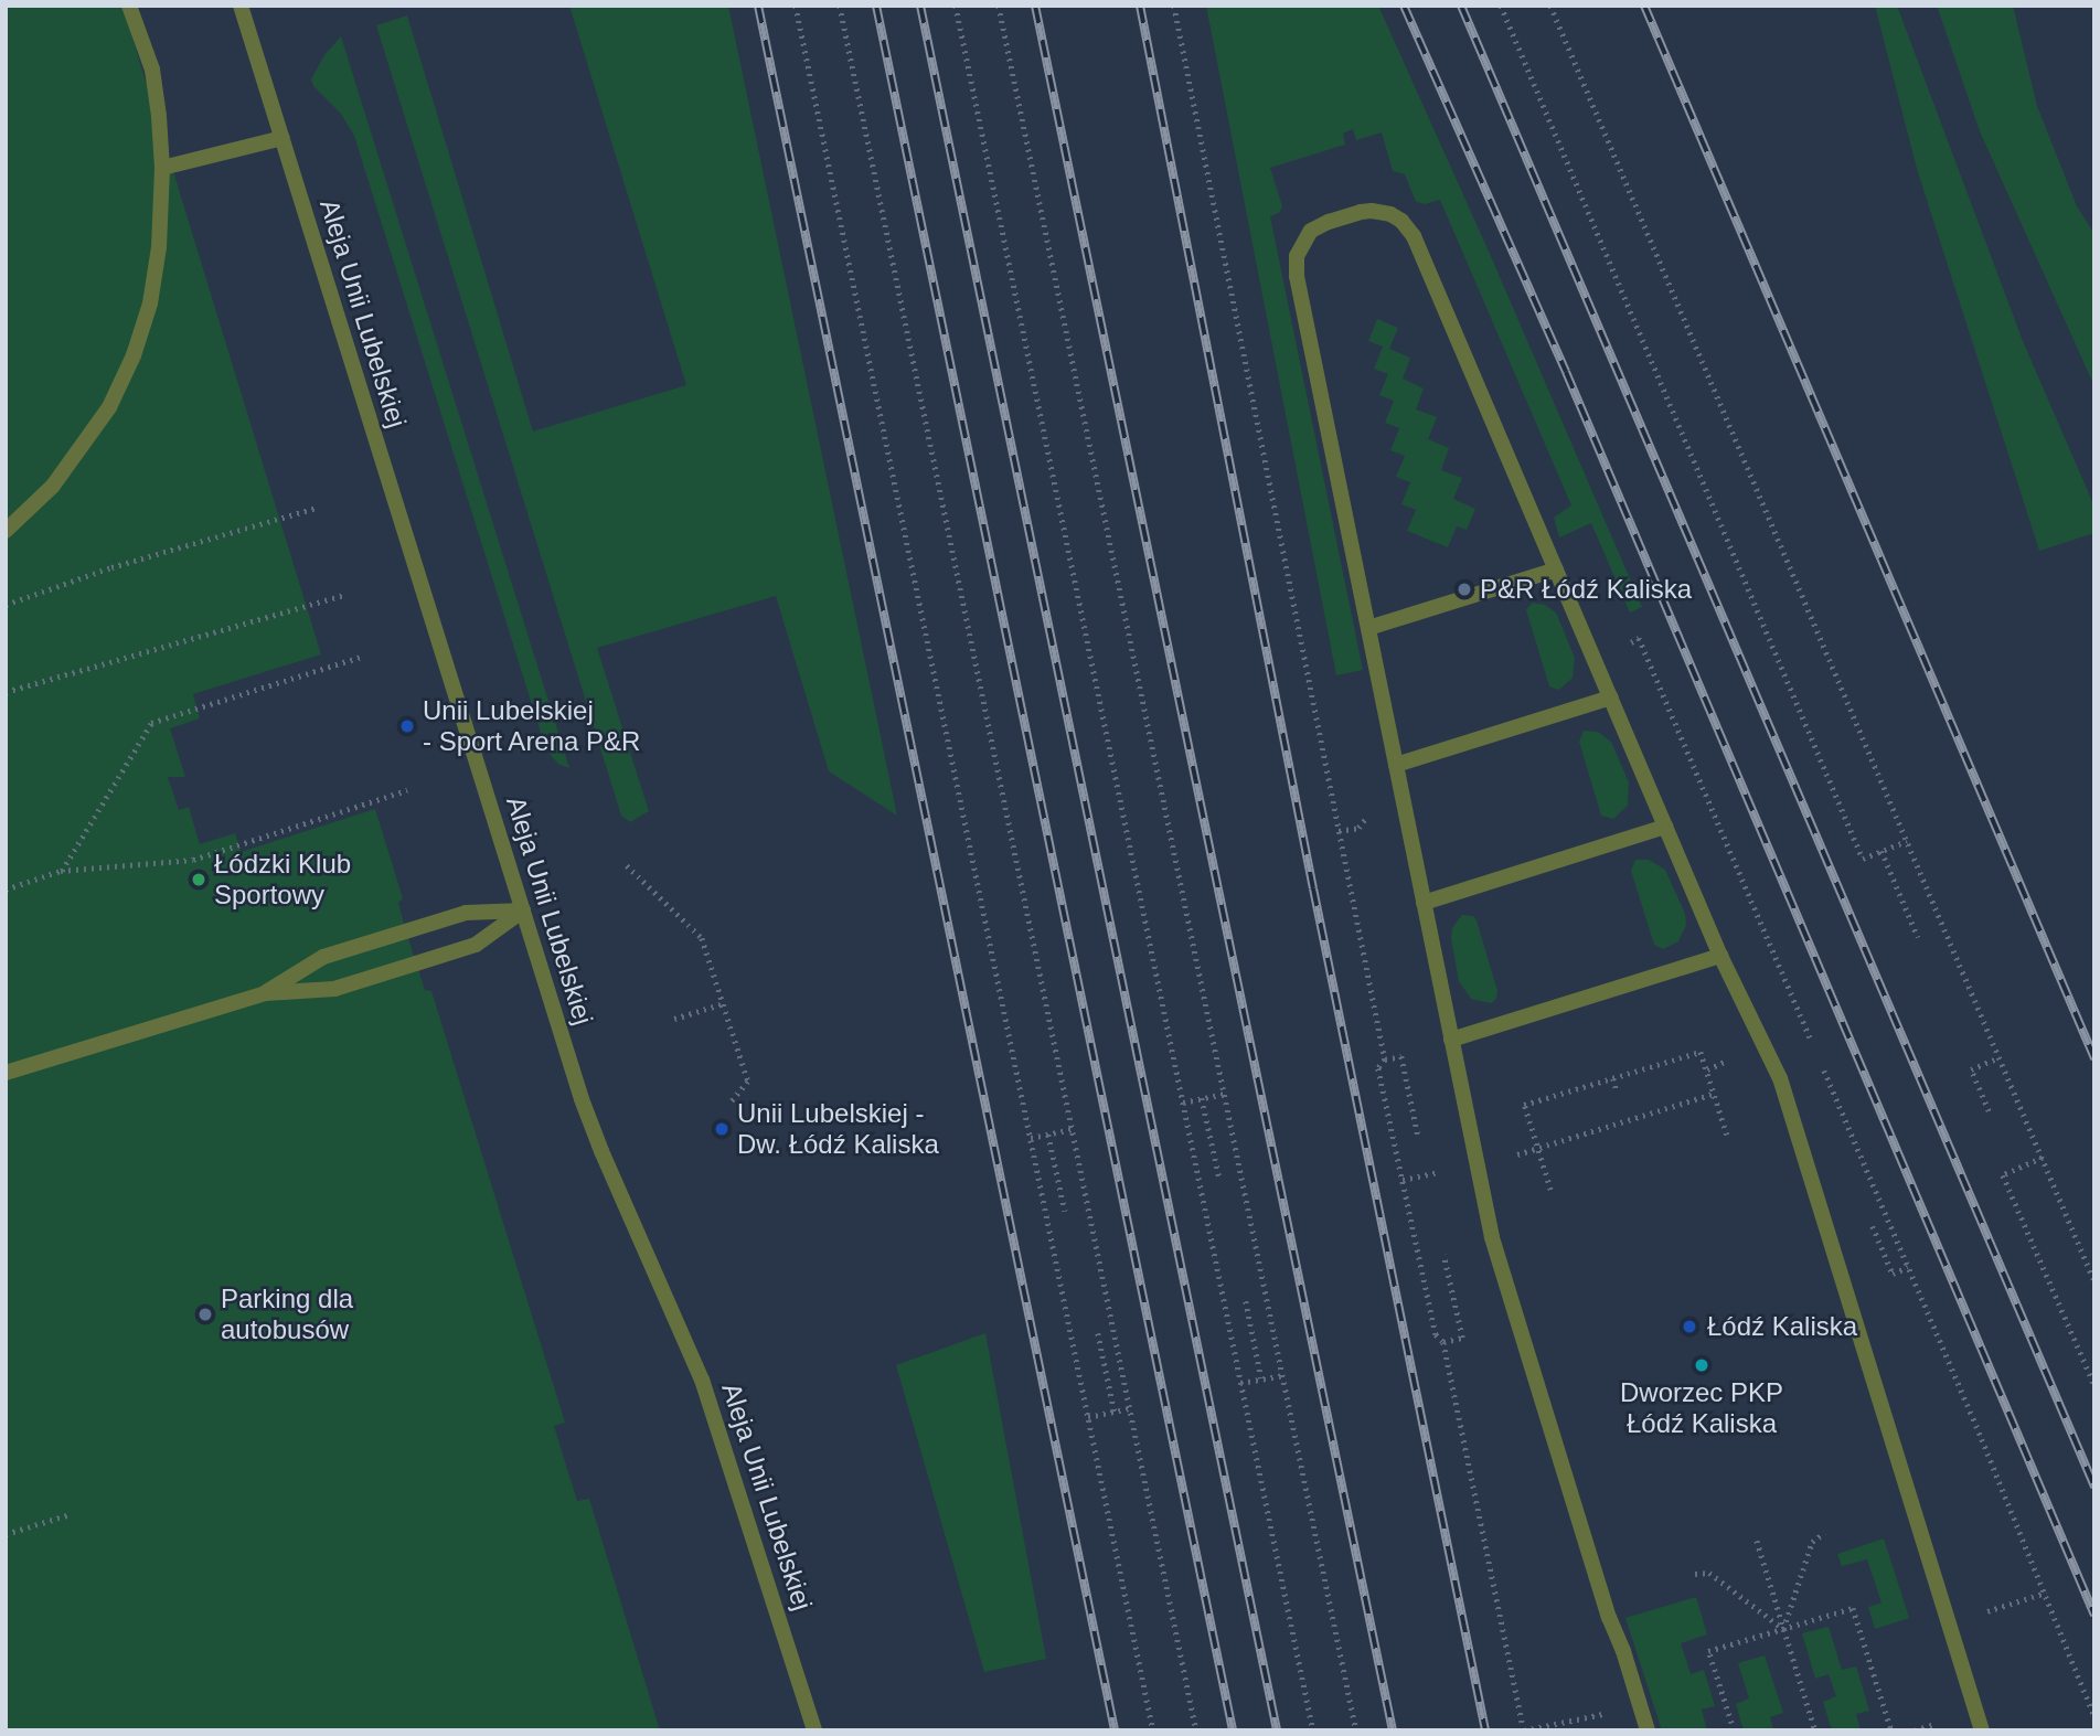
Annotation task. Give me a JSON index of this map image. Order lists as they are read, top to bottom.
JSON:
{
  "streets": {
    "street": ["Aleja Unii Lubelskiej"]
  },
  "places": [
    "P&R Łódź Kaliska",
    "Unii Lubelskiej - Sport Arena P&R",
    "Łódzki Klub Sportowy",
    "Unii Lubelskiej - Dw. Łódź Kaliska",
    "Parking dla autobusów",
    "Łódź Kaliska",
    "Dworzec PKP Łódź Kaliska"
  ]
}
